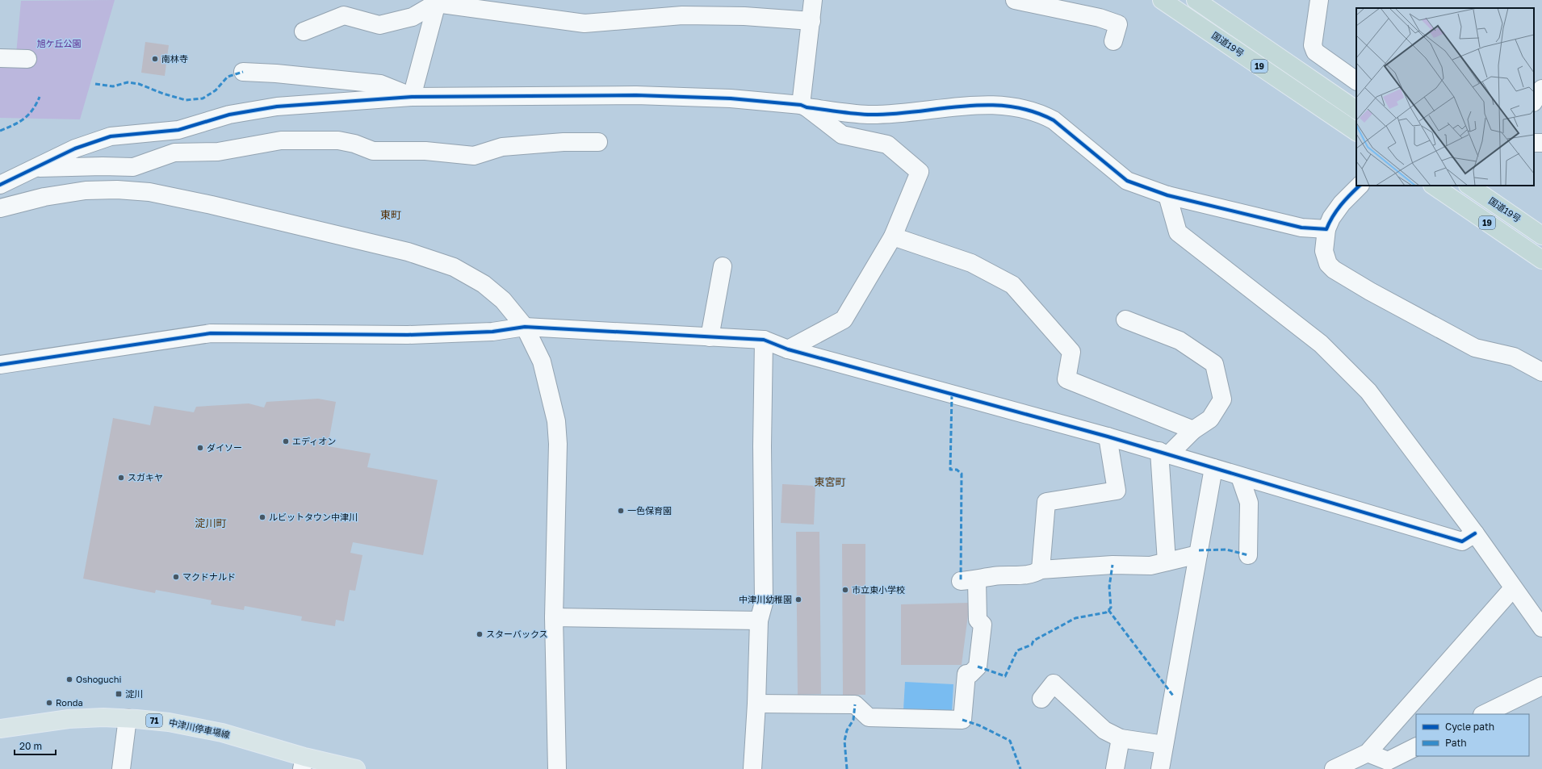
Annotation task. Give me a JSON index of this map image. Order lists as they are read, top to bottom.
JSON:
{
  "streets": {
    "highway": ["国道19号", "19"],
    "main road": ["71", "中津川停車場線"]
  },
  "districts": ["東町", "東宮町", "淀川町"],
  "parks": ["旭ケ丘公園"],
  "places": {
    "other": [
      "南林寺",
      "エディオン",
      "ダイソー",
      "スガキヤ",
      "一色保育園",
      "ルビットタウン中津川",
      "マクドナルド",
      "市立東小学校",
      "中津川幼稚園",
      "スターバックス",
      "Oshoguchi",
      "Ronda"
    ],
    "transit": ["淀川"]
  },
  "legend": ["Cycle path", "Path"],
  "scale_bar": "20 m"
}
